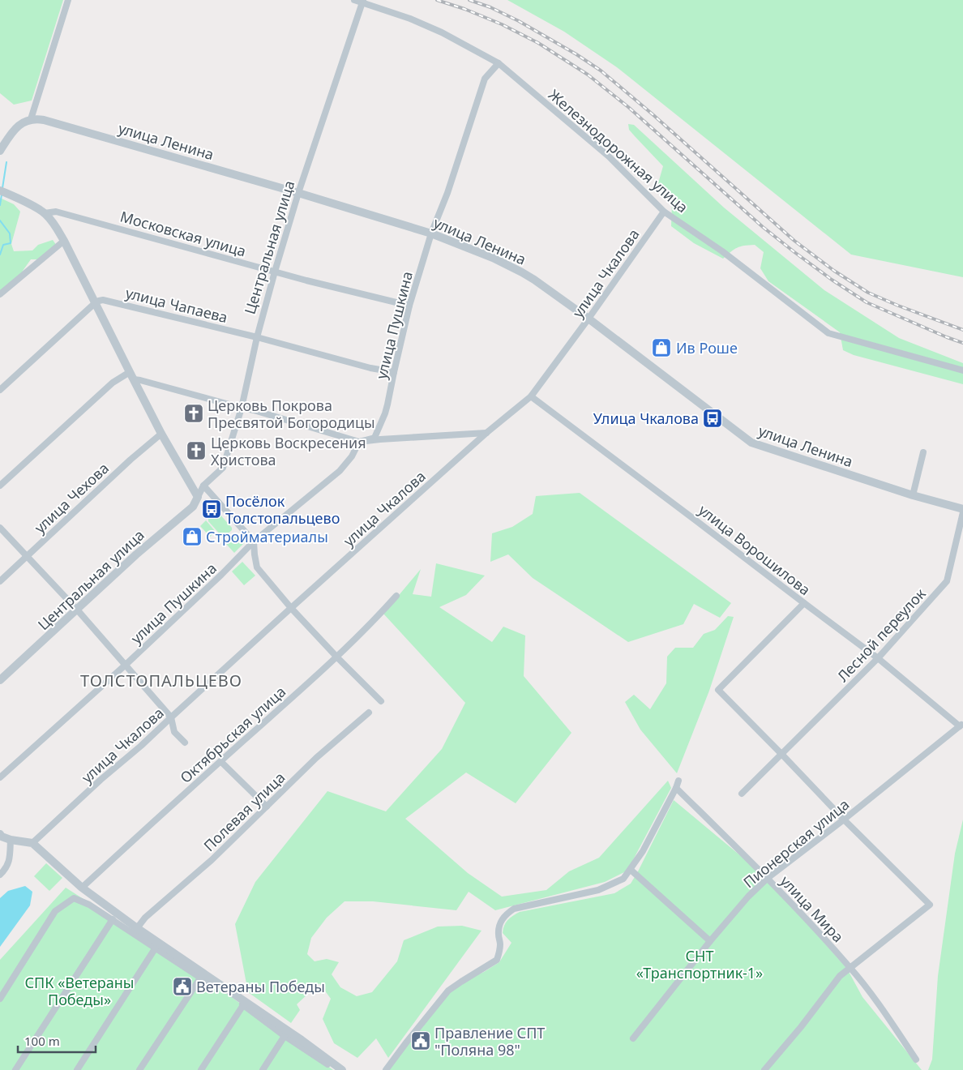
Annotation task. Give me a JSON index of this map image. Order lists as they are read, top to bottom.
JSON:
{
  "streets": {
    "street": [
      "улица Ленина",
      "Железнодорожная улица",
      "Московская улица",
      "Центральная улица",
      "улица Чкалова",
      "улица Чапаева",
      "улица Пушкина",
      "улица Чехова",
      "улица Ворошилова",
      "Лесной переулок",
      "Октябрьская улица",
      "Полевая улица",
      "Пионерская улица",
      "улица Мира"
    ]
  },
  "crossings": [
    ["улица Ленина", "Центральная улица"],
    ["улица Ленина", "улица Чкалова"],
    ["улица Ленина", "улица Пушкина"],
    ["Железнодорожная улица", "Центральная улица"],
    ["Железнодорожная улица", "улица Чкалова"],
    ["Железнодорожная улица", "улица Пушкина"],
    ["Московская улица", "Центральная улица"],
    ["Московская улица", "улица Пушкина"],
    ["Центральная улица", "улица Чапаева"],
    ["улица Чкалова", "улица Ворошилова"],
    ["улица Чапаева", "улица Пушкина"],
    ["улица Ворошилова", "Лесной переулок"],
    ["улица Ворошилова", "Пионерская улица"],
    ["Пионерская улица", "улица Мира"]
  ],
  "districts": ["ТОЛСТОПАЛЬЦЕВО"],
  "parks": ["СНТ «Транспортник-1»", "СПК «Ветераны Победы»"],
  "places": {
    "shop": ["Ив Роше", "Стройматериалы"],
    "church": ["Церковь Покрова Пресвятой Богородицы", "Церковь Воскресения Христова"],
    "bus stop": ["Улица Чкалова", "Посёлок Толстопальцево"],
    "public building": ["Ветераны Победы", "Правление СПТ \"Поляна 98\""]
  },
  "scale_bar": "100 m"
}
